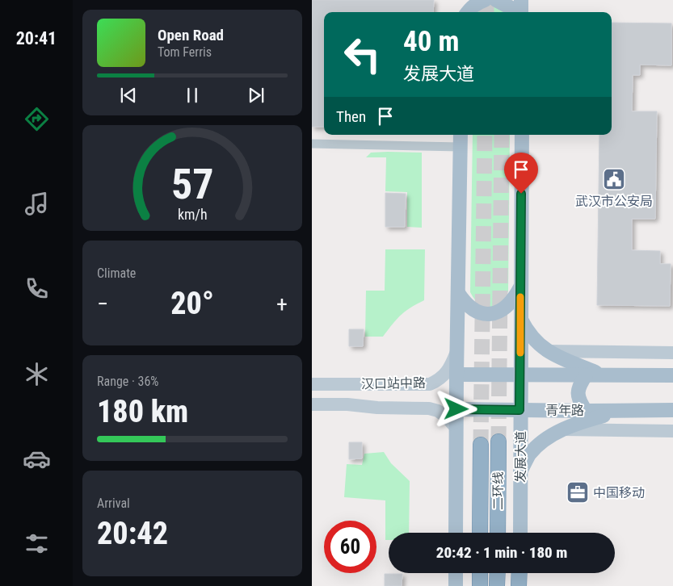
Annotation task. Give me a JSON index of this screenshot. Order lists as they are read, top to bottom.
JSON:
{
  "streets": {
    "highway": ["二环线"],
    "main road": ["汉口站中路", "青年路", "发展大道"]
  },
  "crossings": [
    ["青年路", "发展大道"]
  ],
  "places": {
    "public building": ["武汉市公安局"],
    "office": ["中国移动"]
  },
  "page": {
    "tabs": "20:41",
    "turn": ["40 m", "发展大道"],
    "song": ["Open Road", "Tom Ferris"],
    "then": "Then",
    "tile": [
      "Climate",
      ["Range · 36%", "180 km"],
      ["Arrival", "20:42"]
    ],
    "heat": ["−", "20°", "+"],
    "limit": "60",
    "trip": "20:42 · 1 min · 180 m",
    "gauge": ["57", "km/h"]
  }
}
